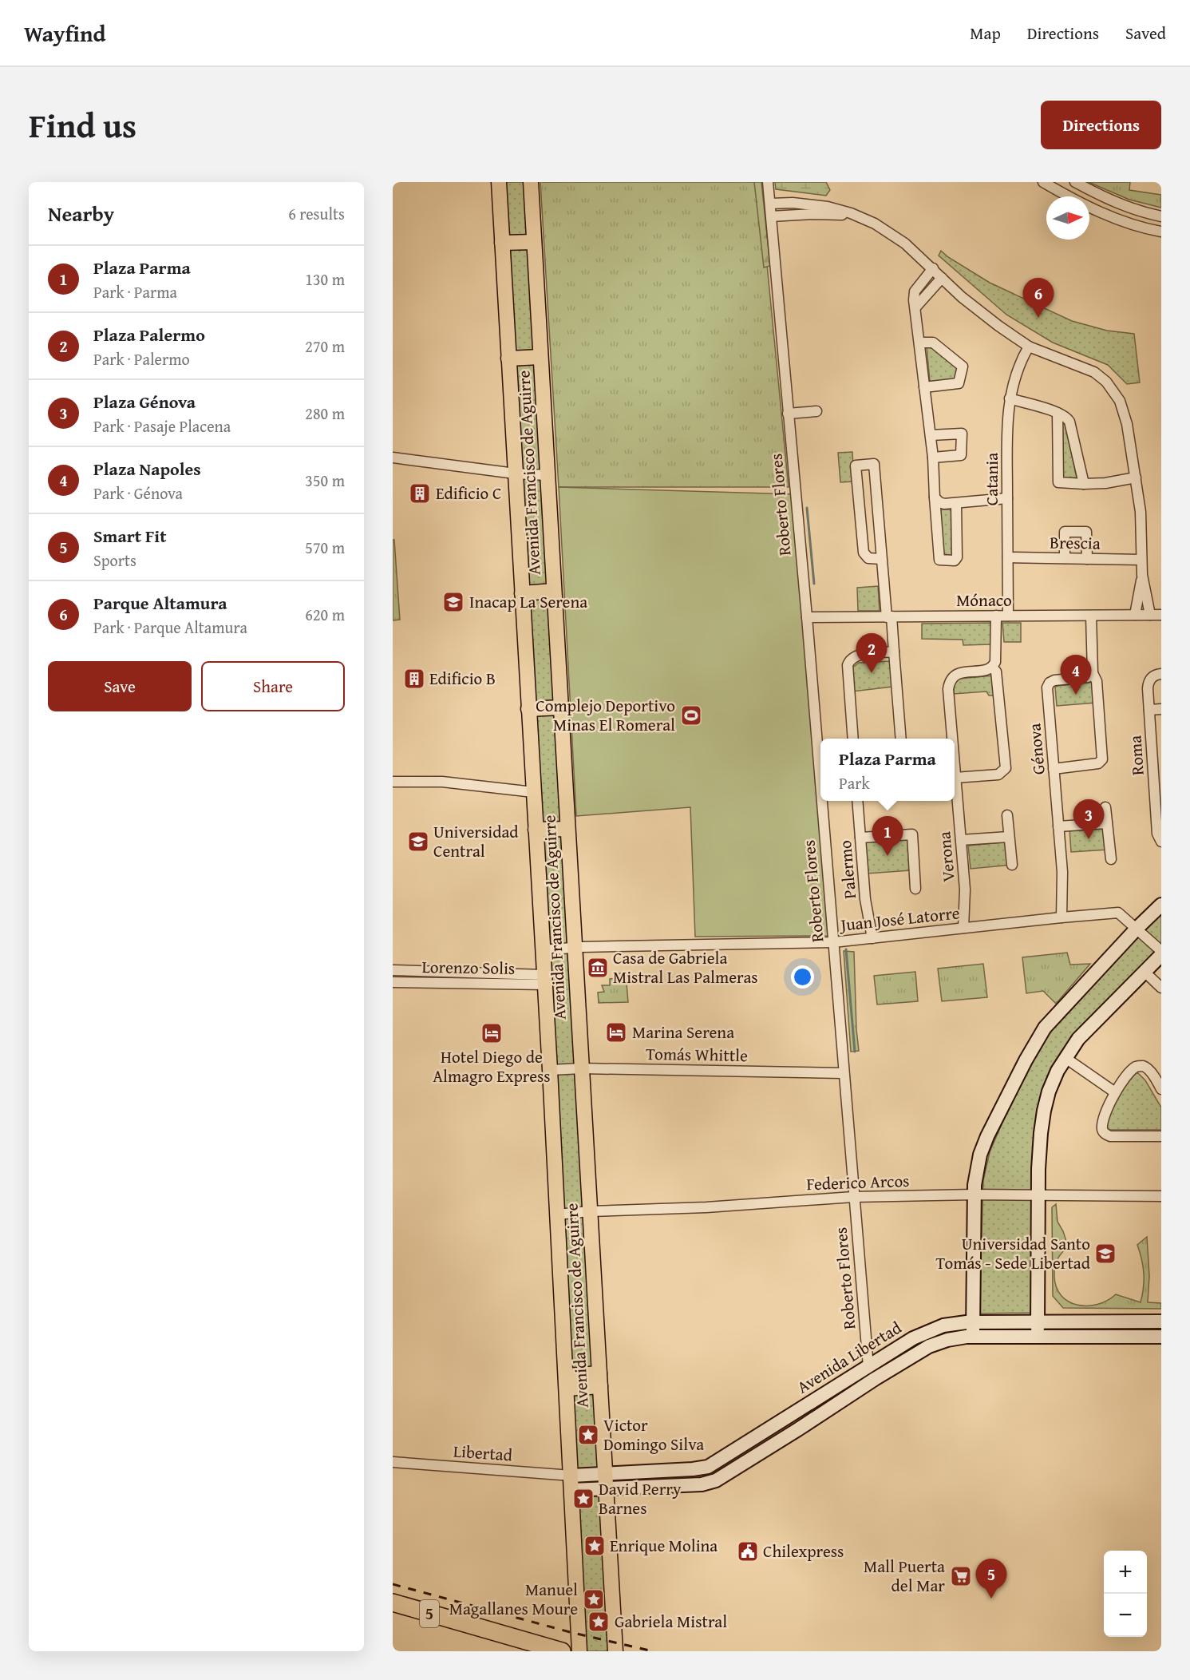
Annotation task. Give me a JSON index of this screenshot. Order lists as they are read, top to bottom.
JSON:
{
  "streets": {
    "highway": ["5"],
    "main road": ["Avenida Francisco de Aguirre"],
    "street": [
      "Catania",
      "Roberto Flores",
      "Brescia",
      "Mónaco",
      "Génova",
      "Roma",
      "Verona",
      "Palermo",
      "Juan José Latorre",
      "Lorenzo Solis",
      "Tomás Whittle",
      "Federico Arcos",
      "Avenida Libertad",
      "Libertad"
    ]
  },
  "crossings": [
    ["Avenida Francisco de Aguirre", "Juan José Latorre"],
    ["Avenida Francisco de Aguirre", "Lorenzo Solis"],
    ["Avenida Francisco de Aguirre", "Tomás Whittle"],
    ["Avenida Francisco de Aguirre", "Federico Arcos"],
    ["Avenida Francisco de Aguirre", "Avenida Libertad"],
    ["Avenida Francisco de Aguirre", "Libertad"],
    ["Catania", "Brescia"],
    ["Catania", "Mónaco"],
    ["Roberto Flores", "Mónaco"],
    ["Roberto Flores", "Juan José Latorre"],
    ["Roberto Flores", "Tomás Whittle"],
    ["Roberto Flores", "Federico Arcos"],
    ["Roberto Flores", "Avenida Libertad"],
    ["Génova", "Juan José Latorre"],
    ["Verona", "Juan José Latorre"],
    ["Palermo", "Juan José Latorre"],
    ["Avenida Libertad", "Libertad"]
  ],
  "places": {
    "building": ["Edificio C", "Edificio B"],
    "school or university": ["Inacap La Serena", "Universidad Central", "Universidad Santo Tomás - Sede Libertad"],
    "sports": ["Complejo Deportivo Minas El Romeral"],
    "museum": ["Casa de Gabriela Mistral Las Palmeras"],
    "hotel": ["Marina Serena", "Hotel Diego de Almagro Express"],
    "place": [
      "Victor Domingo Silva",
      "David Perry Barnes",
      "Enrique Molina",
      "Manuel Magallanes Moure",
      "Gabriela Mistral"
    ],
    "public building": ["Chilexpress"],
    "supermarket": ["Mall Puerta del Mar"]
  },
  "north": "right",
  "page": {
    "header": "Wayfind",
    "nav": ["Map", "Directions", "Saved"],
    "title": "Find us",
    "buttons": [
      "Directions",
      ["Save", "Share"]
    ],
    "heading": ["Nearby", "6 results"],
    "list": [
      {
        "mark": "1",
        "name": "Plaza Parma",
        "note": "Park · Parma",
        "value": "130 m"
      },
      {
        "mark": "2",
        "name": "Plaza Palermo",
        "note": "Park · Palermo",
        "value": "270 m"
      },
      {
        "mark": "3",
        "name": "Plaza Génova",
        "note": "Park · Pasaje Placena",
        "value": "280 m"
      },
      {
        "mark": "4",
        "name": "Plaza Napoles",
        "note": "Park · Génova",
        "value": "350 m"
      },
      {
        "mark": "5",
        "name": "Smart Fit",
        "note": "Sports",
        "value": "570 m"
      },
      {
        "mark": "6",
        "name": "Parque Altamura",
        "note": "Park · Parque Altamura",
        "value": "620 m"
      }
    ],
    "pins": [
      "6",
      "2",
      "4",
      "3",
      "1",
      "5"
    ],
    "popup": ["Plaza Parma", "Park"],
    "map_buttons": ["+", "−"]
  }
}
